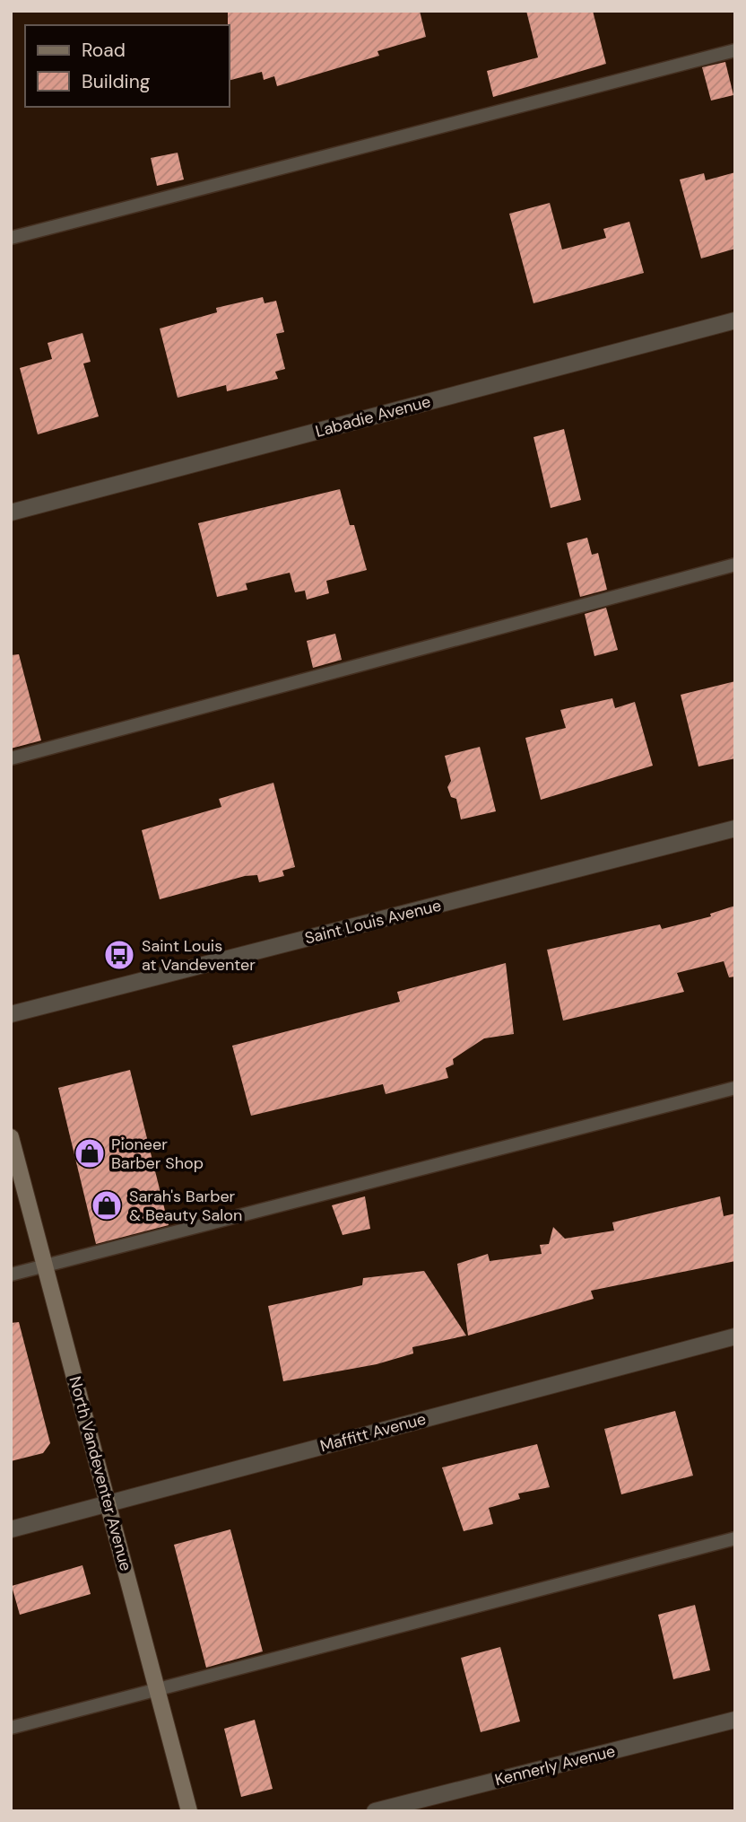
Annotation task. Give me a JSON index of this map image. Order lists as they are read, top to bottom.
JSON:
{
  "streets": {
    "main road": ["North Vandeventer Avenue"],
    "street": [
      "Labadie Avenue",
      "Saint Louis Avenue",
      "Maffitt Avenue",
      "Kennerly Avenue"
    ]
  },
  "crossings": [
    ["Maffitt Avenue", "North Vandeventer Avenue"]
  ],
  "places": {
    "bus stop": ["Saint Louis at Vandeventer"],
    "shop": ["Pioneer Barber Shop", "Sarah's Barber & Beauty Salon"]
  },
  "legend": ["Road", "Building"]
}
